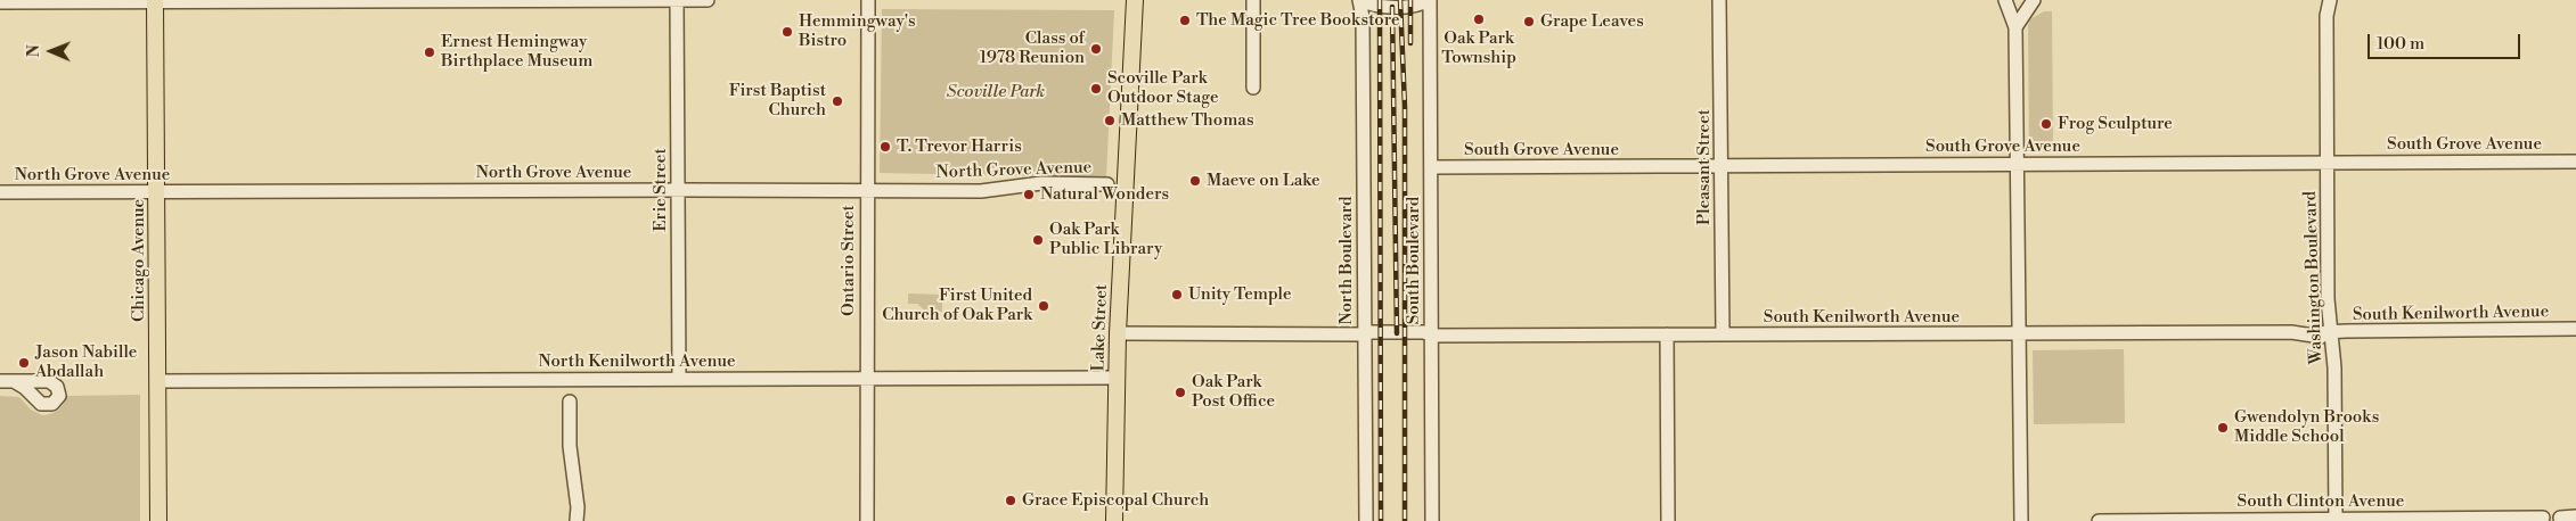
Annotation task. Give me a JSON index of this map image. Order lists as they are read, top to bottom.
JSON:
{
  "streets": {
    "main road": ["Chicago Avenue", "Lake Street"],
    "street": [
      "South Grove Avenue",
      "Pleasant Street",
      "North Grove Avenue",
      "Erie Street",
      "Ontario Street",
      "North Boulevard",
      "South Boulevard",
      "Washington Boulevard",
      "South Kenilworth Avenue",
      "North Kenilworth Avenue",
      "South Clinton Avenue"
    ]
  },
  "crossings": [
    ["South Grove Avenue", "Pleasant Street"],
    ["South Grove Avenue", "South Boulevard"],
    ["South Grove Avenue", "Washington Boulevard"],
    ["Pleasant Street", "South Kenilworth Avenue"],
    ["North Grove Avenue", "Erie Street"],
    ["North Grove Avenue", "Chicago Avenue"],
    ["North Grove Avenue", "Ontario Street"],
    ["Erie Street", "North Kenilworth Avenue"],
    ["Chicago Avenue", "North Kenilworth Avenue"],
    ["Ontario Street", "North Kenilworth Avenue"],
    ["South Boulevard", "South Kenilworth Avenue"],
    ["Washington Boulevard", "South Kenilworth Avenue"],
    ["Washington Boulevard", "South Clinton Avenue"],
    ["Lake Street", "North Kenilworth Avenue"]
  ],
  "parks": ["Scoville Park"],
  "places": [
    "Oak Park Township",
    "The Magic Tree Bookstore",
    "Grape Leaves",
    "Hemmingway's Bistro",
    "Class of 1978 Reunion",
    "Ernest Hemingway Birthplace Museum",
    "Scoville Park Outdoor Stage",
    "First Baptist Church",
    "Matthew Thomas",
    "Frog Sculpture",
    "T. Trevor Harris",
    "Maeve on Lake",
    "Natural Wonders",
    "Oak Park Public Library",
    "Unity Temple",
    "First United Church of Oak Park",
    "Jason Nabille Abdallah",
    "Oak Park Post Office",
    "Gwendolyn Brooks Middle School",
    "Grace Episcopal Church"
  ],
  "scale_bar": "100 m",
  "north": "left"
}
